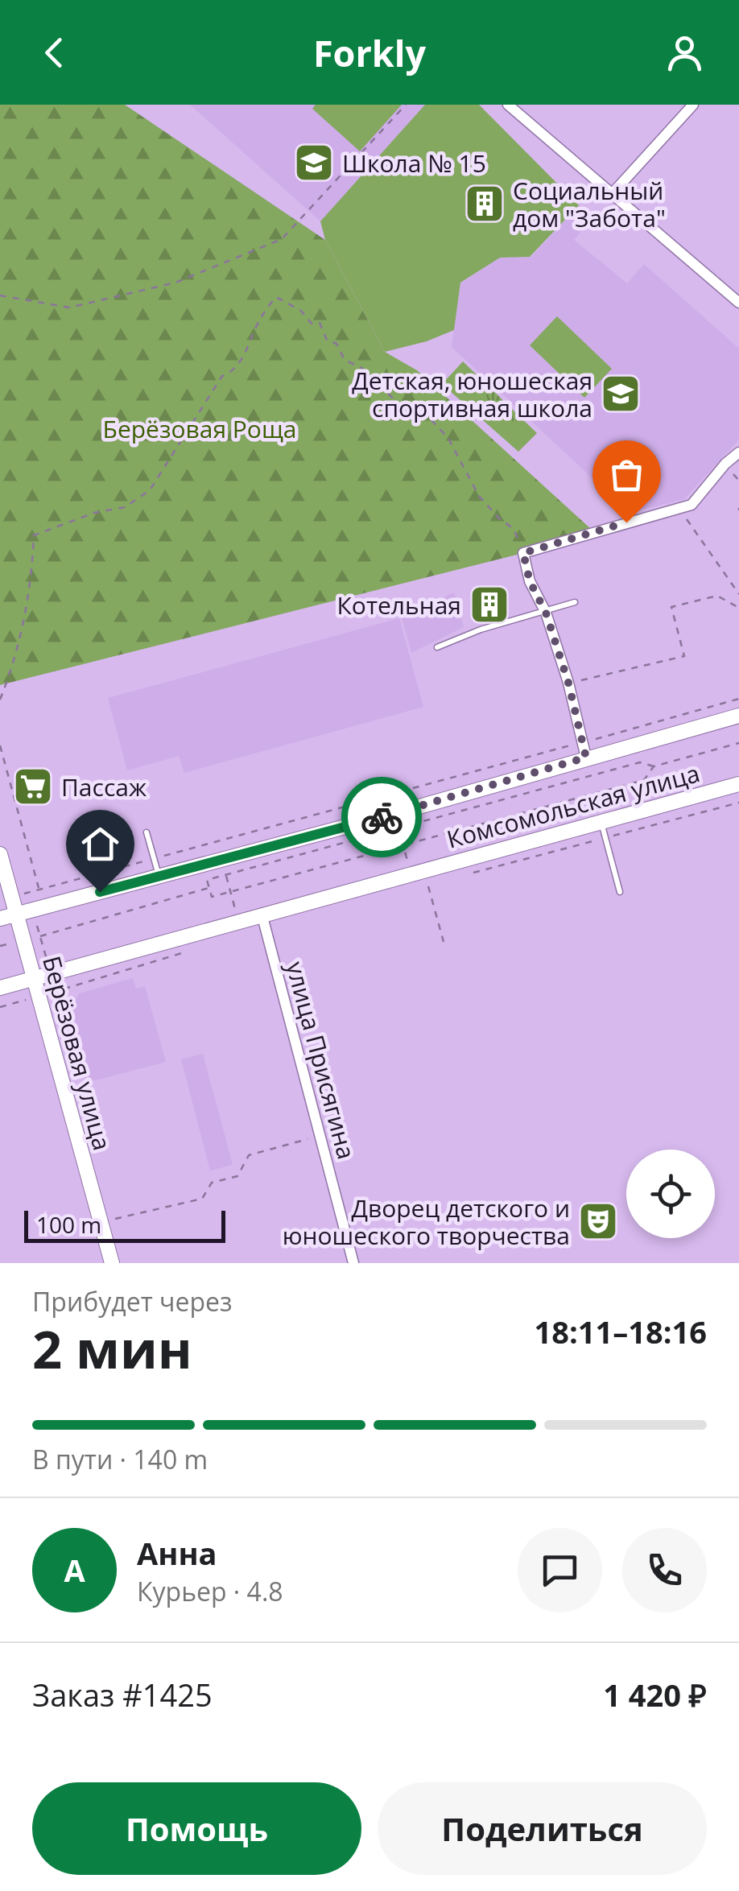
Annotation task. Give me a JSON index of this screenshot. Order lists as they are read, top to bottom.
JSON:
{
  "streets": {
    "main road": ["Комсомольская улица", "Берёзовая улица"],
    "street": ["улица Присягина"]
  },
  "crossings": [
    ["Комсомольская улица", "Берёзовая улица"],
    ["Комсомольская улица", "улица Присягина"]
  ],
  "parks": ["Берёзовая Роща"],
  "places": {
    "school or university": ["Школа № 15", "Детская, юношеская спортивная школа"],
    "building": ["Социальный дом \"Забота\"", "Котельная"],
    "supermarket": ["Пассаж"],
    "theatre": ["Дворец детского и юношеского творчества"]
  },
  "scale_bar": "100 m",
  "page": {
    "header": "Forkly",
    "scale": "100 m",
    "heading": ["2 мин", "Прибудет через", "18:11–18:16"],
    "panel": [
      "Анна",
      "Курьер · 4.8",
      "Заказ #1425",
      "1 420 ₽"
    ],
    "bar": "В пути · 140 m",
    "round": "А",
    "buttons": ["Помощь", "Поделиться"]
  }
}
